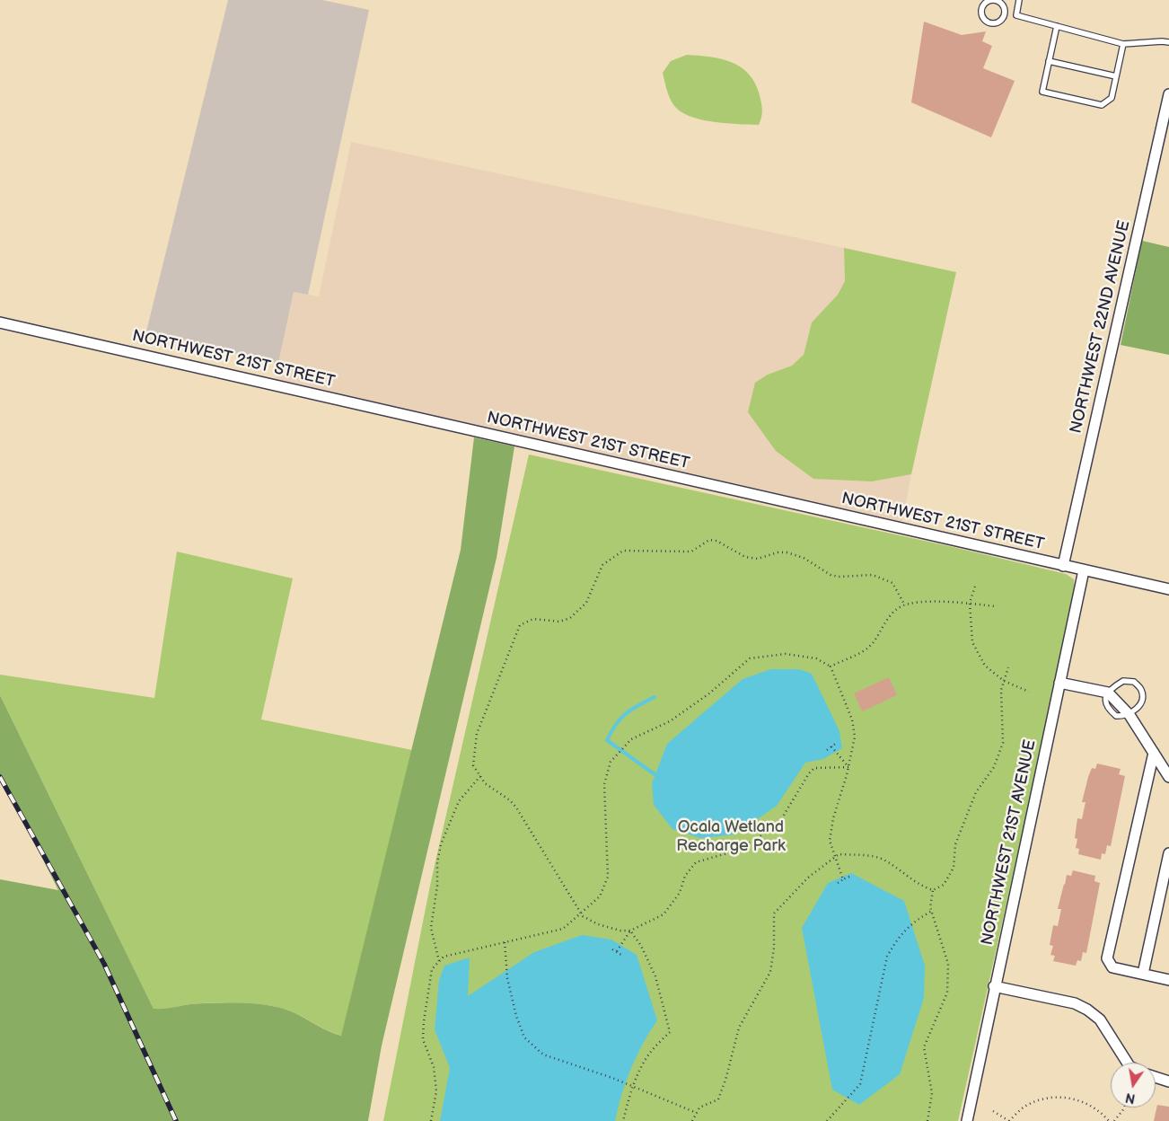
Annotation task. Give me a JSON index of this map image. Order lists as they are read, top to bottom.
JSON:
{
  "streets": {
    "street": ["NORTHWEST 22ND AVENUE", "NORTHWEST 21ST STREET", "NORTHWEST 21ST AVENUE"]
  },
  "crossings": [
    ["NORTHWEST 22ND AVENUE", "NORTHWEST 21ST STREET"],
    ["NORTHWEST 21ST STREET", "NORTHWEST 21ST AVENUE"]
  ],
  "parks": ["Ocala Wetland Recharge Park"],
  "north": "bottom"
}
